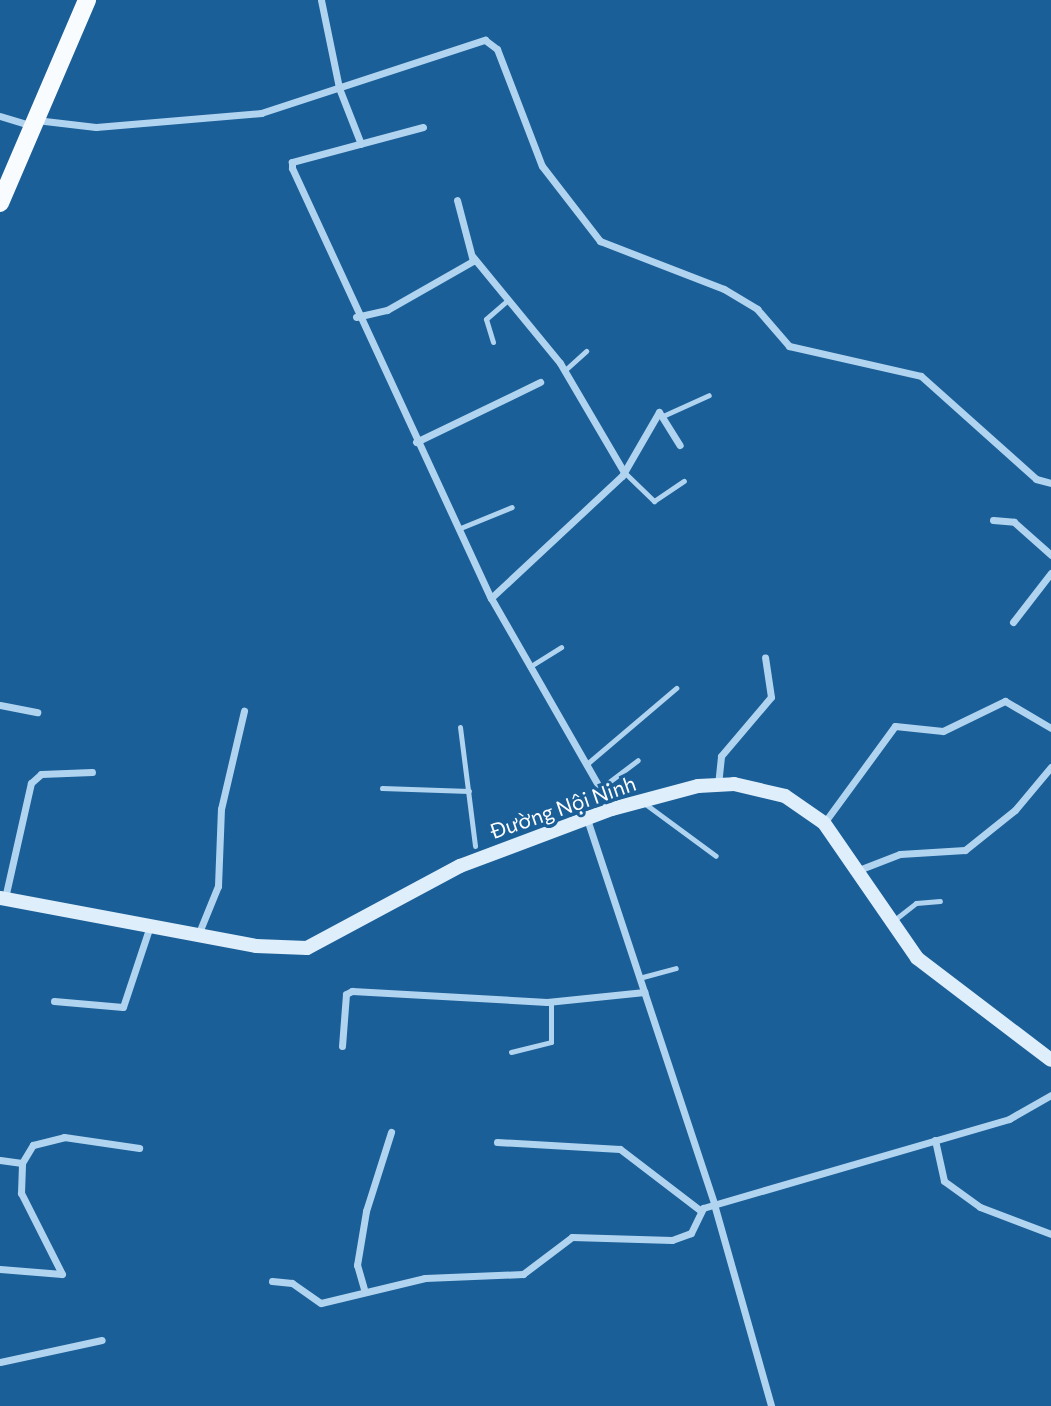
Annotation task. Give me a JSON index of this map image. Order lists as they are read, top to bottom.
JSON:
{
  "streets": {
    "street": ["Đường Nội Ninh"]
  }
}
